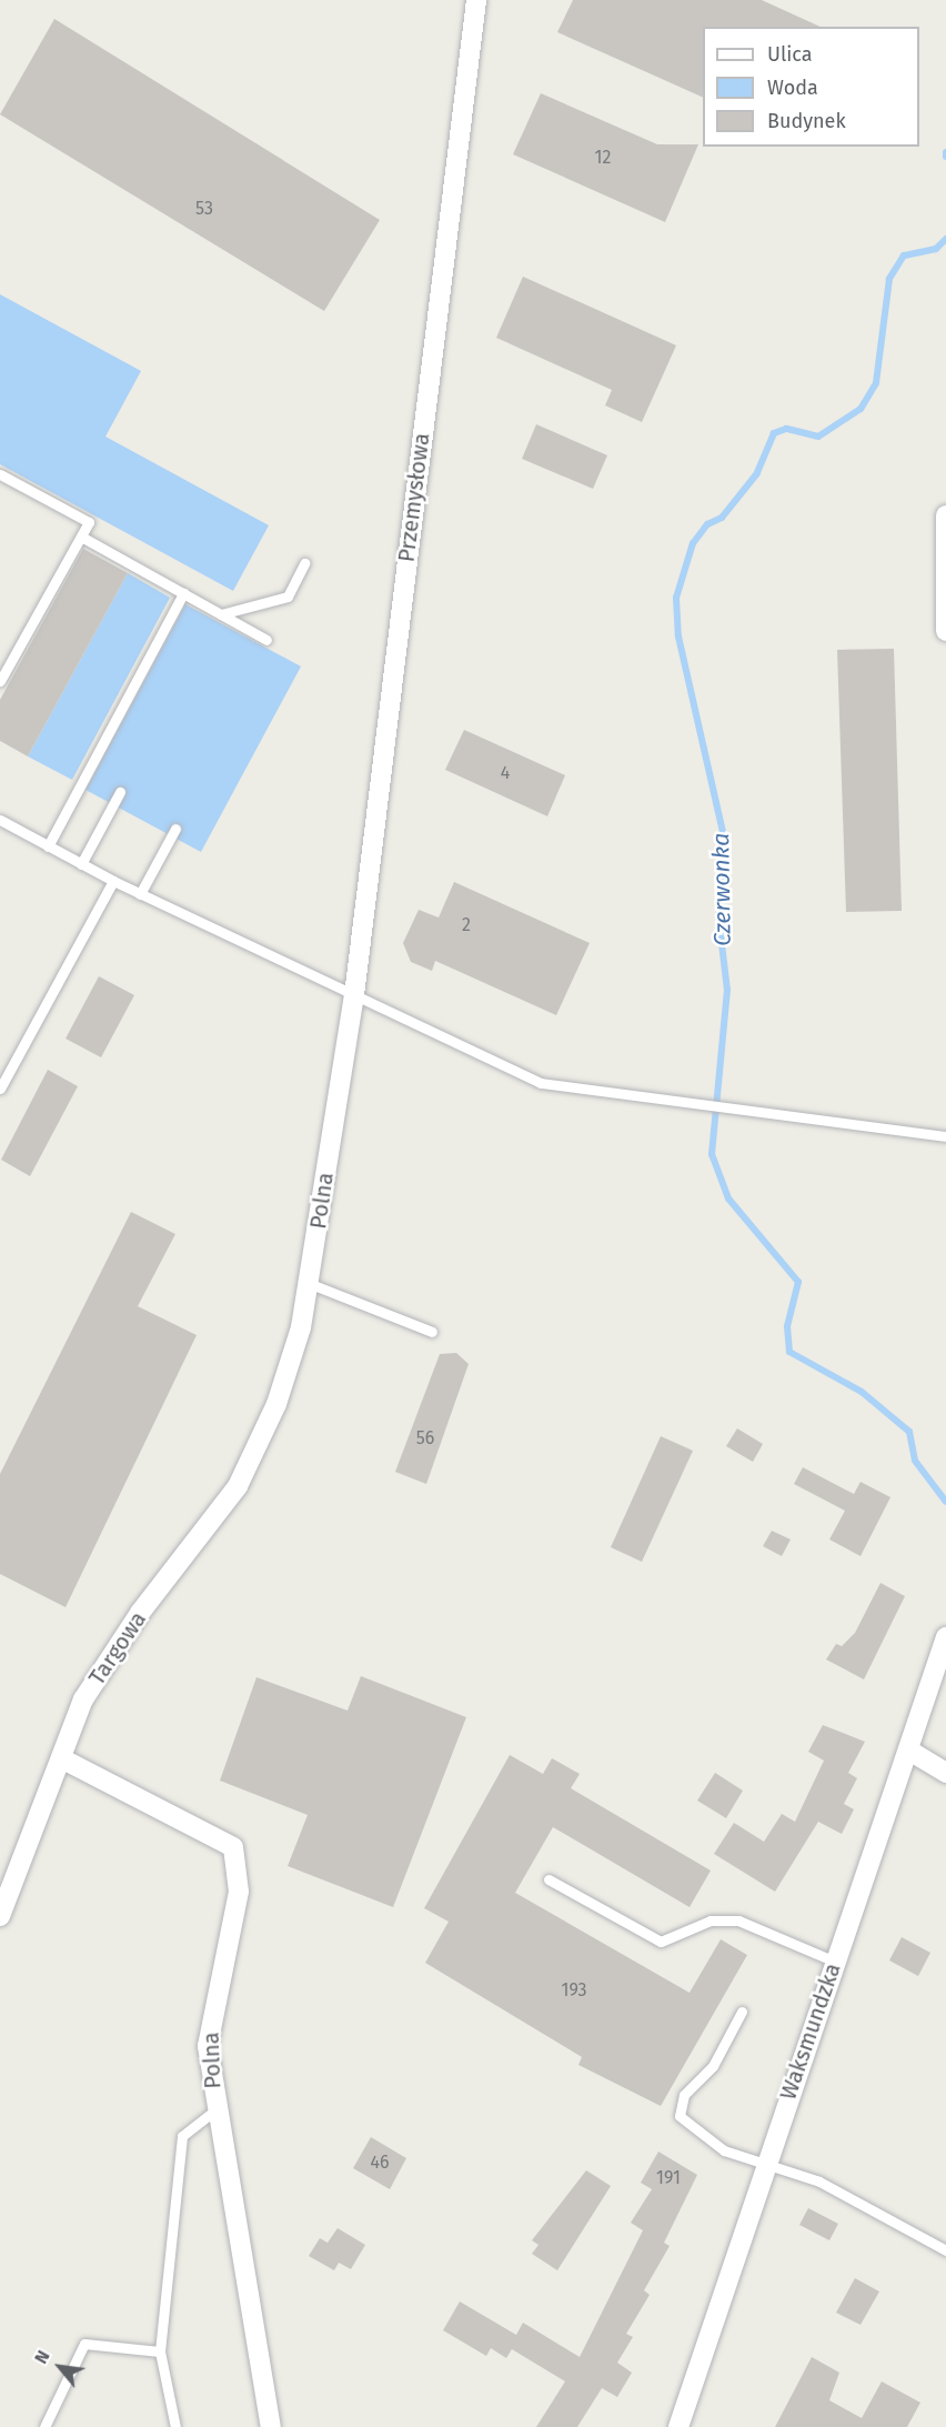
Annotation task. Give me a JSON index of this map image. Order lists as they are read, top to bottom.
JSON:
{
  "streets": {
    "street": [
      "Przemysłowa",
      "Polna",
      "Targowa",
      "Waksmundzka"
    ]
  },
  "crossings": [
    ["Przemysłowa", "Polna"],
    ["Polna", "Targowa"]
  ],
  "water": ["Czerwonka"],
  "house_numbers": [
    "12",
    "53",
    "4",
    "2",
    "56",
    "193",
    "46",
    "191"
  ],
  "legend": ["Ulica", "Woda", "Budynek"],
  "north": "top left"
}
